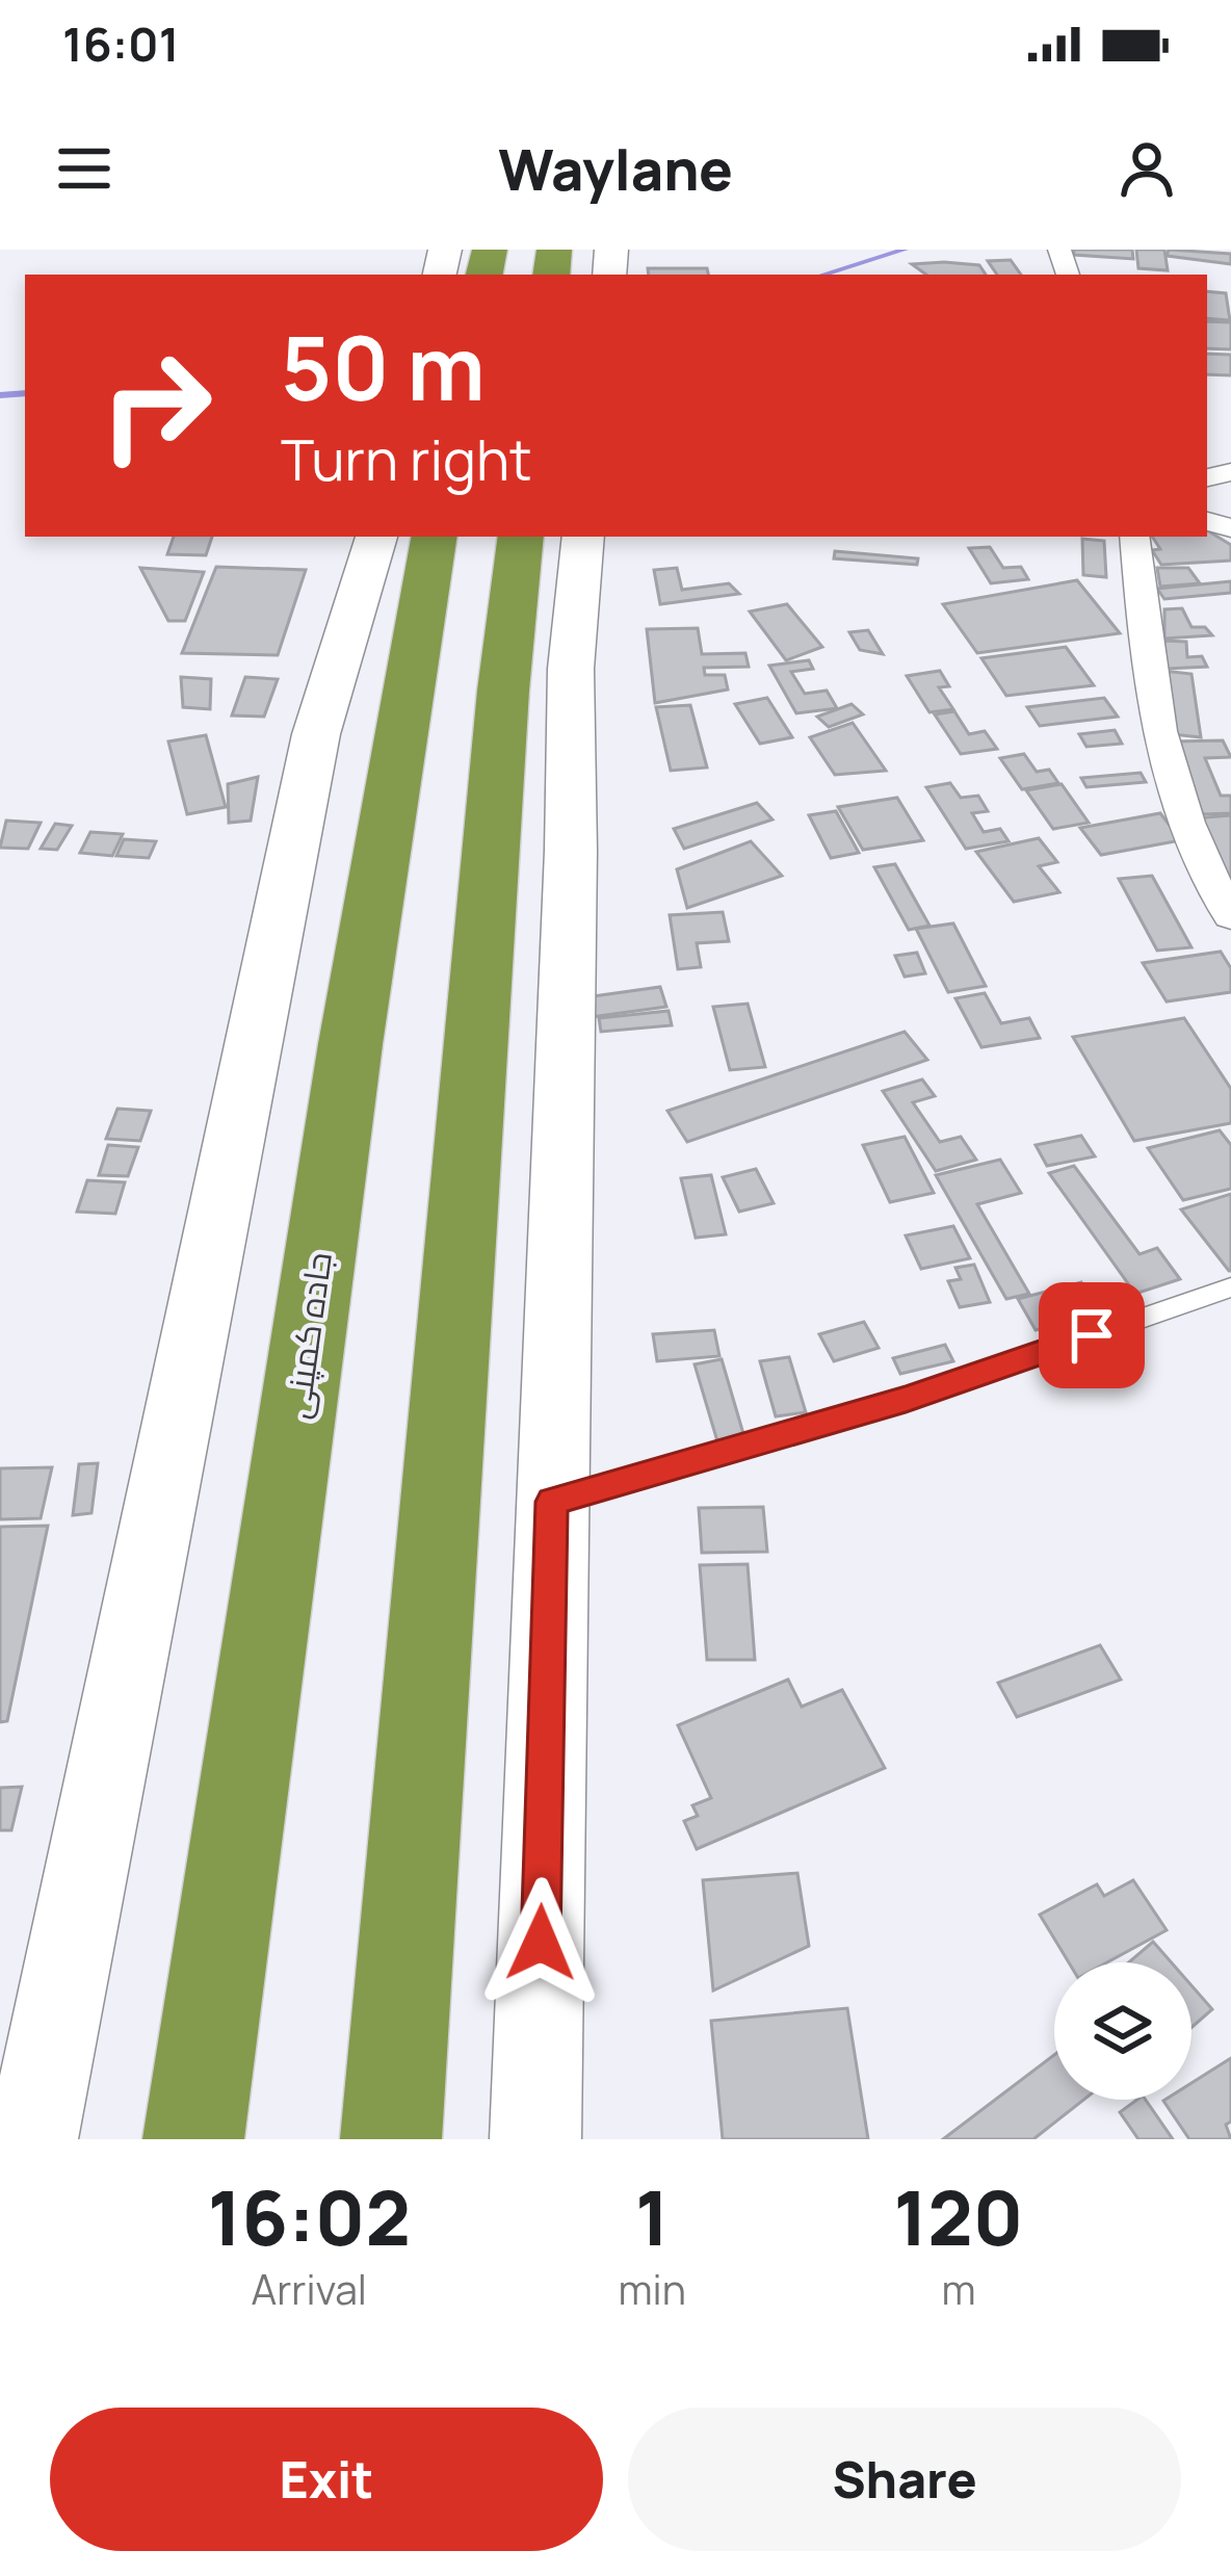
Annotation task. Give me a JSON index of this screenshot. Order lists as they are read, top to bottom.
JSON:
{
  "streets": {
    "highway": ["جاده کمپنی"]
  },
  "page": {
    "status": "16:01",
    "header": "Waylane",
    "turn": ["50 m", "Turn right"],
    "eta": [
      "16:02",
      "Arrival",
      "1",
      "min",
      "120",
      "m"
    ],
    "buttons": ["Exit", "Share"]
  }
}
